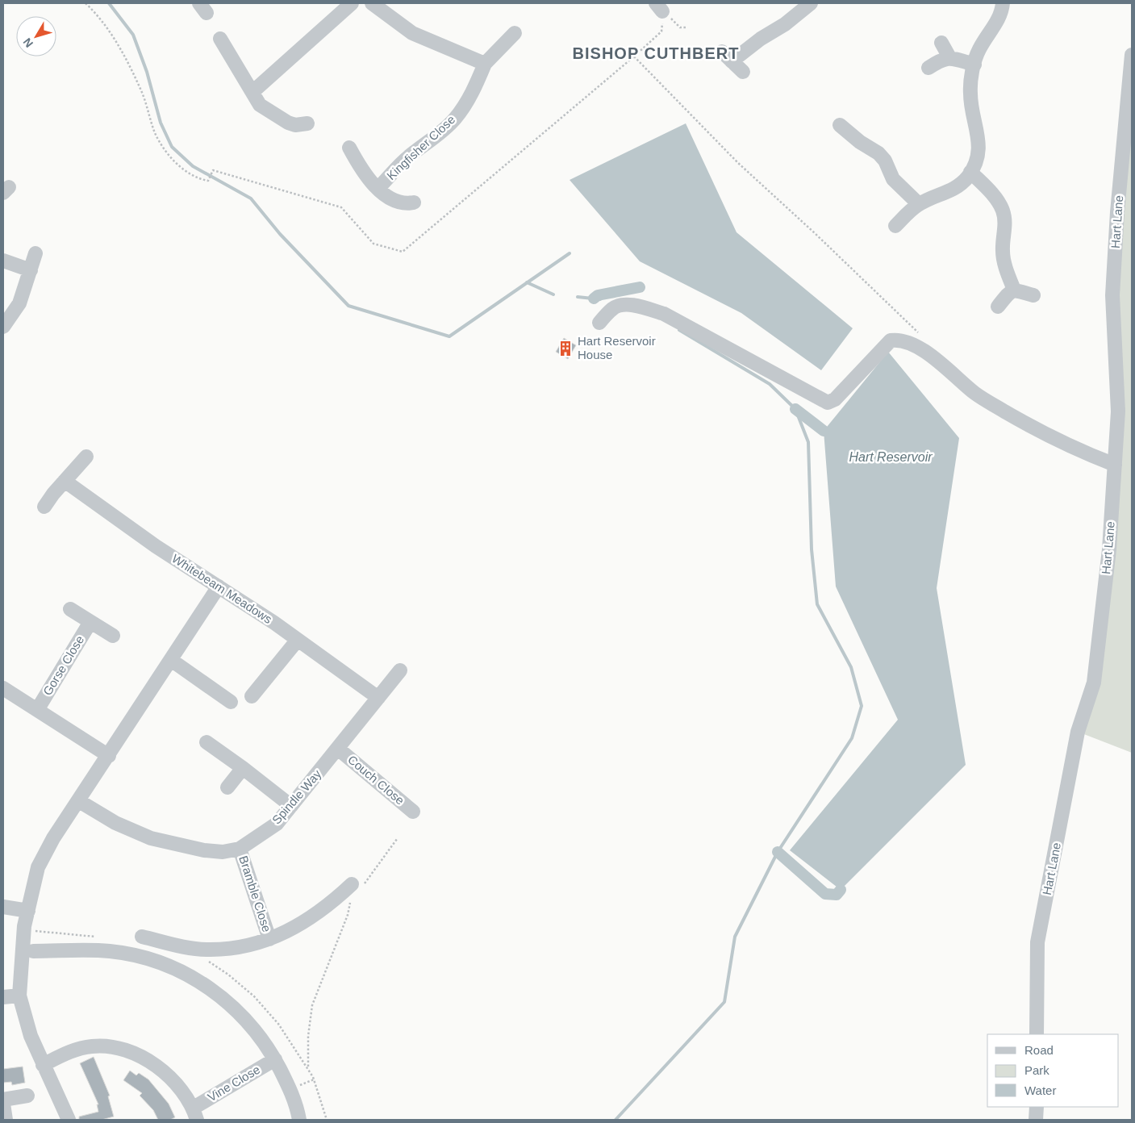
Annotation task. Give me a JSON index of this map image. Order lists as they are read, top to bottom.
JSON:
{
  "streets": {
    "street": [
      "Kingfisher Close",
      "Hart Lane",
      "Whitebeam Meadows",
      "Gorse Close",
      "Couch Close",
      "Spindle Way",
      "Bramble Close",
      "Vine Close"
    ]
  },
  "crossings": [
    ["Whitebeam Meadows", "Spindle Way"],
    ["Couch Close", "Spindle Way"],
    ["Spindle Way", "Bramble Close"]
  ],
  "districts": ["BISHOP CUTHBERT"],
  "water": ["Hart Reservoir"],
  "places": {
    "building": ["Hart Reservoir House"]
  },
  "legend": ["Road", "Park", "Water"],
  "north": "bottom left"
}
